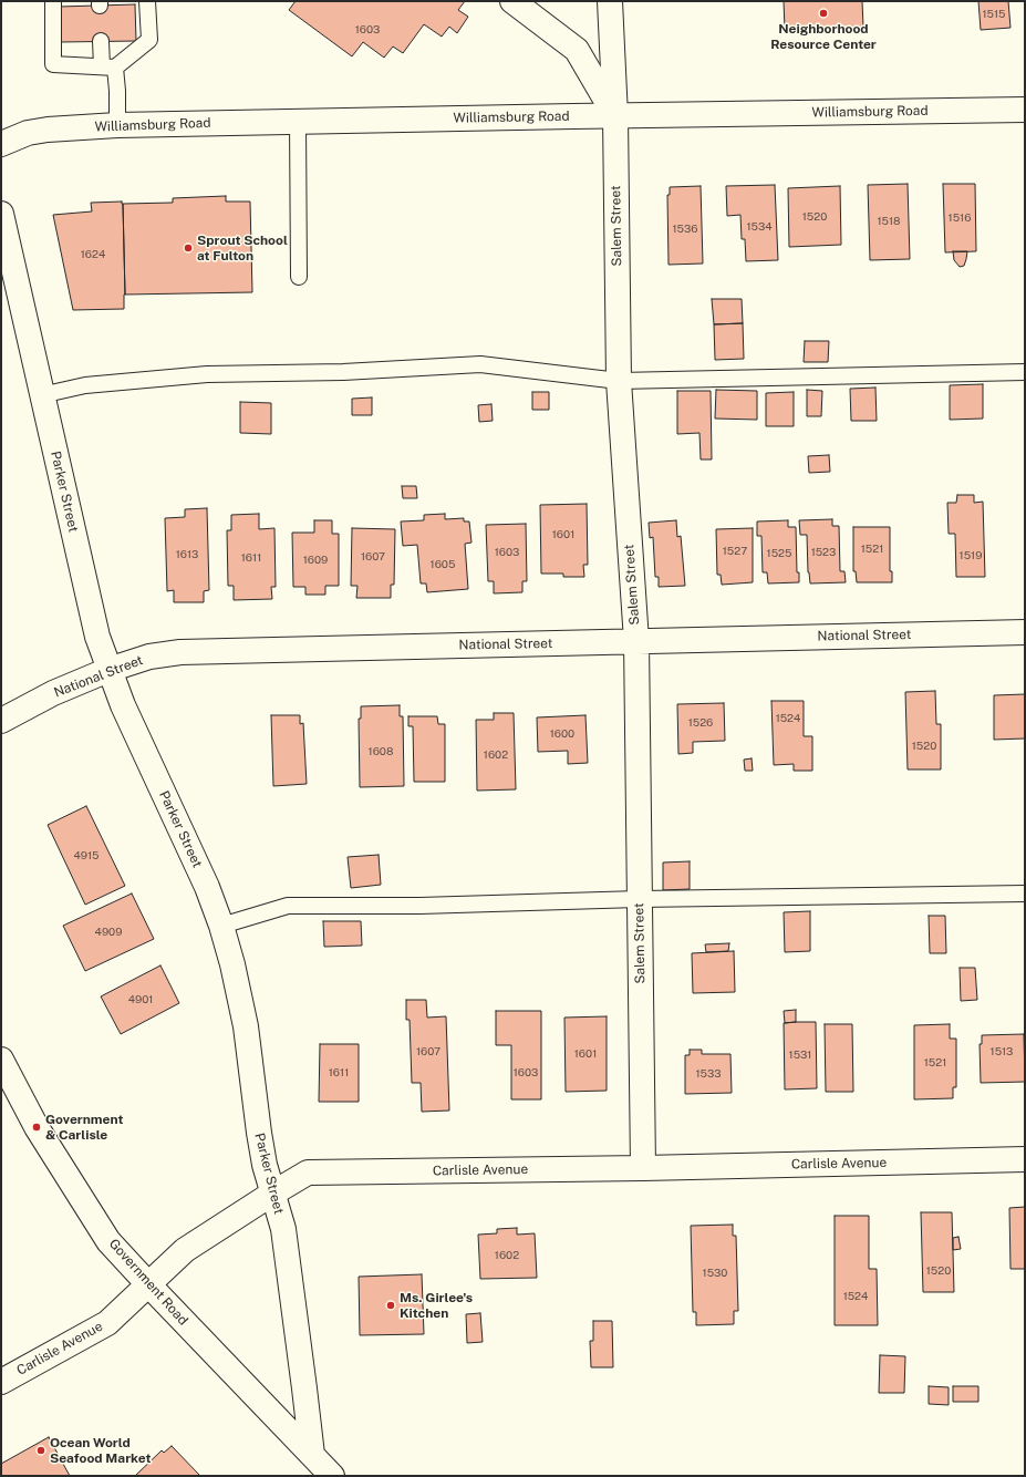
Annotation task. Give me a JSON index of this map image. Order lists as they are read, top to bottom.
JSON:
{
  "streets": {
    "main road": [
      "Williamsburg Road",
      "Salem Street",
      "Parker Street",
      "National Street",
      "Carlisle Avenue",
      "Government Road"
    ]
  },
  "crossings": [
    ["Williamsburg Road", "Salem Street"],
    ["Salem Street", "National Street"],
    ["Salem Street", "Carlisle Avenue"],
    ["Parker Street", "National Street"],
    ["Parker Street", "Carlisle Avenue"],
    ["Parker Street", "Government Road"],
    ["Carlisle Avenue", "Government Road"]
  ],
  "places": [
    "Neighborhood Resource Center",
    "Sprout School at Fulton",
    "Government & Carlisle",
    "Ms. Girlee's Kitchen",
    "Ocean World Seafood Market"
  ],
  "house_numbers": [
    "1515",
    "1603",
    "1520",
    "1516",
    "1518",
    "1534",
    "1536",
    "1624",
    "1601",
    "1521",
    "1527",
    "1603",
    "1523",
    "1525",
    "1613",
    "1519",
    "1607",
    "1611",
    "1609",
    "1605",
    "1524",
    "1526",
    "1600",
    "1520",
    "1608",
    "1602",
    "4915",
    "4909",
    "4901",
    "1607",
    "1513",
    "1601",
    "1531",
    "1521",
    "1611",
    "1603",
    "1533",
    "1602",
    "1520",
    "1530",
    "1524"
  ]
}
